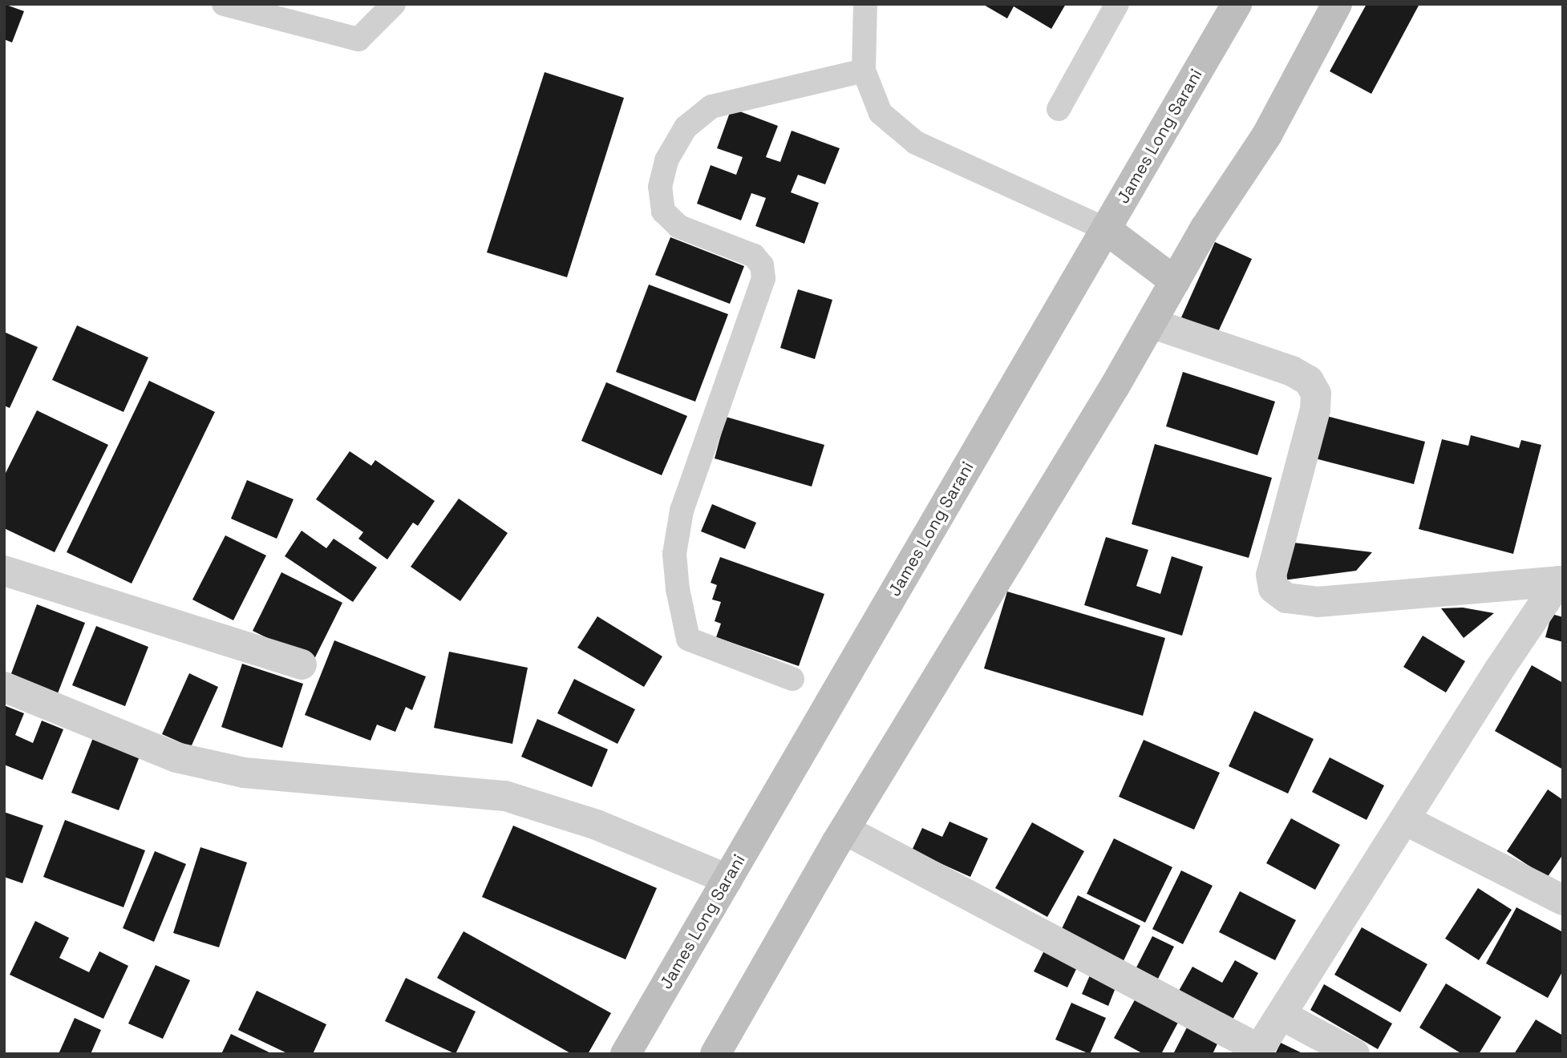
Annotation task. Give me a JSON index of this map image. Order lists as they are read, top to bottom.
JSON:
{
  "streets": {
    "main road": ["James Long Sarani"]
  }
}
